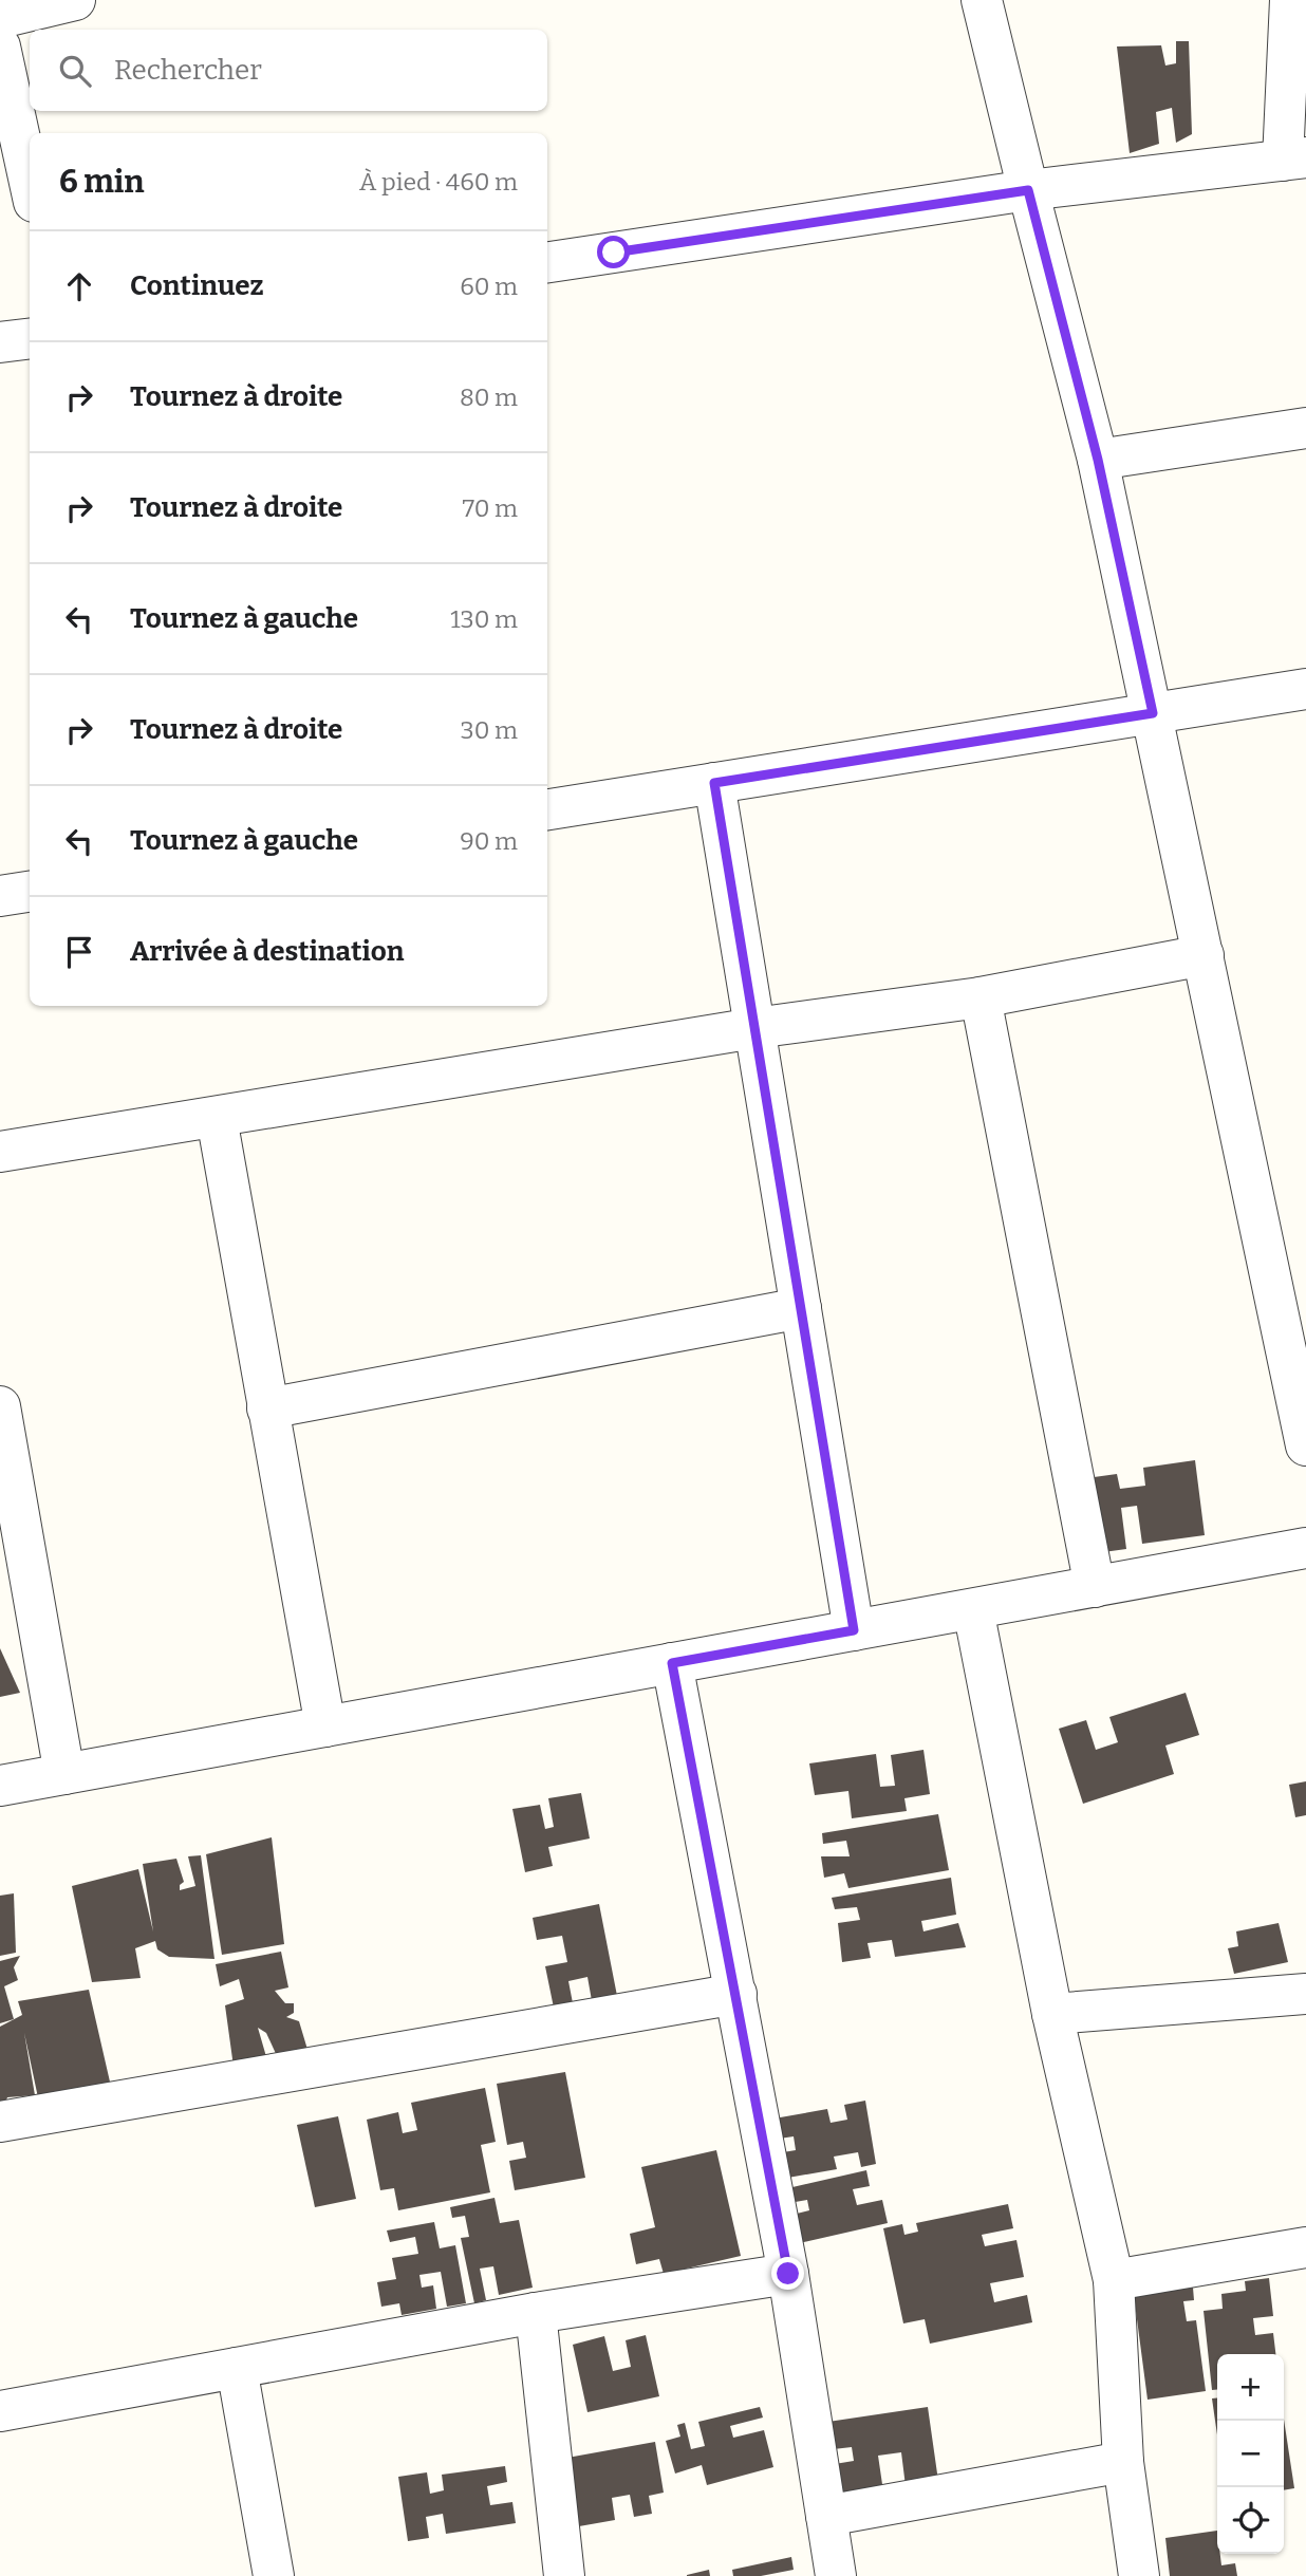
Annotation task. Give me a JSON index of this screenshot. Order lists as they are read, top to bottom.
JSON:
{
  "page": {
    "search": "Rechercher",
    "heading": ["6 min", "À pied · 460 m"],
    "list": [
      ["Continuez", "60 m"],
      ["Tournez à droite", "80 m"],
      ["Tournez à droite", "70 m"],
      ["Tournez à gauche", "130 m"],
      ["Tournez à droite", "30 m"],
      ["Tournez à gauche", "90 m"],
      "Arrivée à destination"
    ],
    "map_buttons": ["+", "−"]
  }
}
